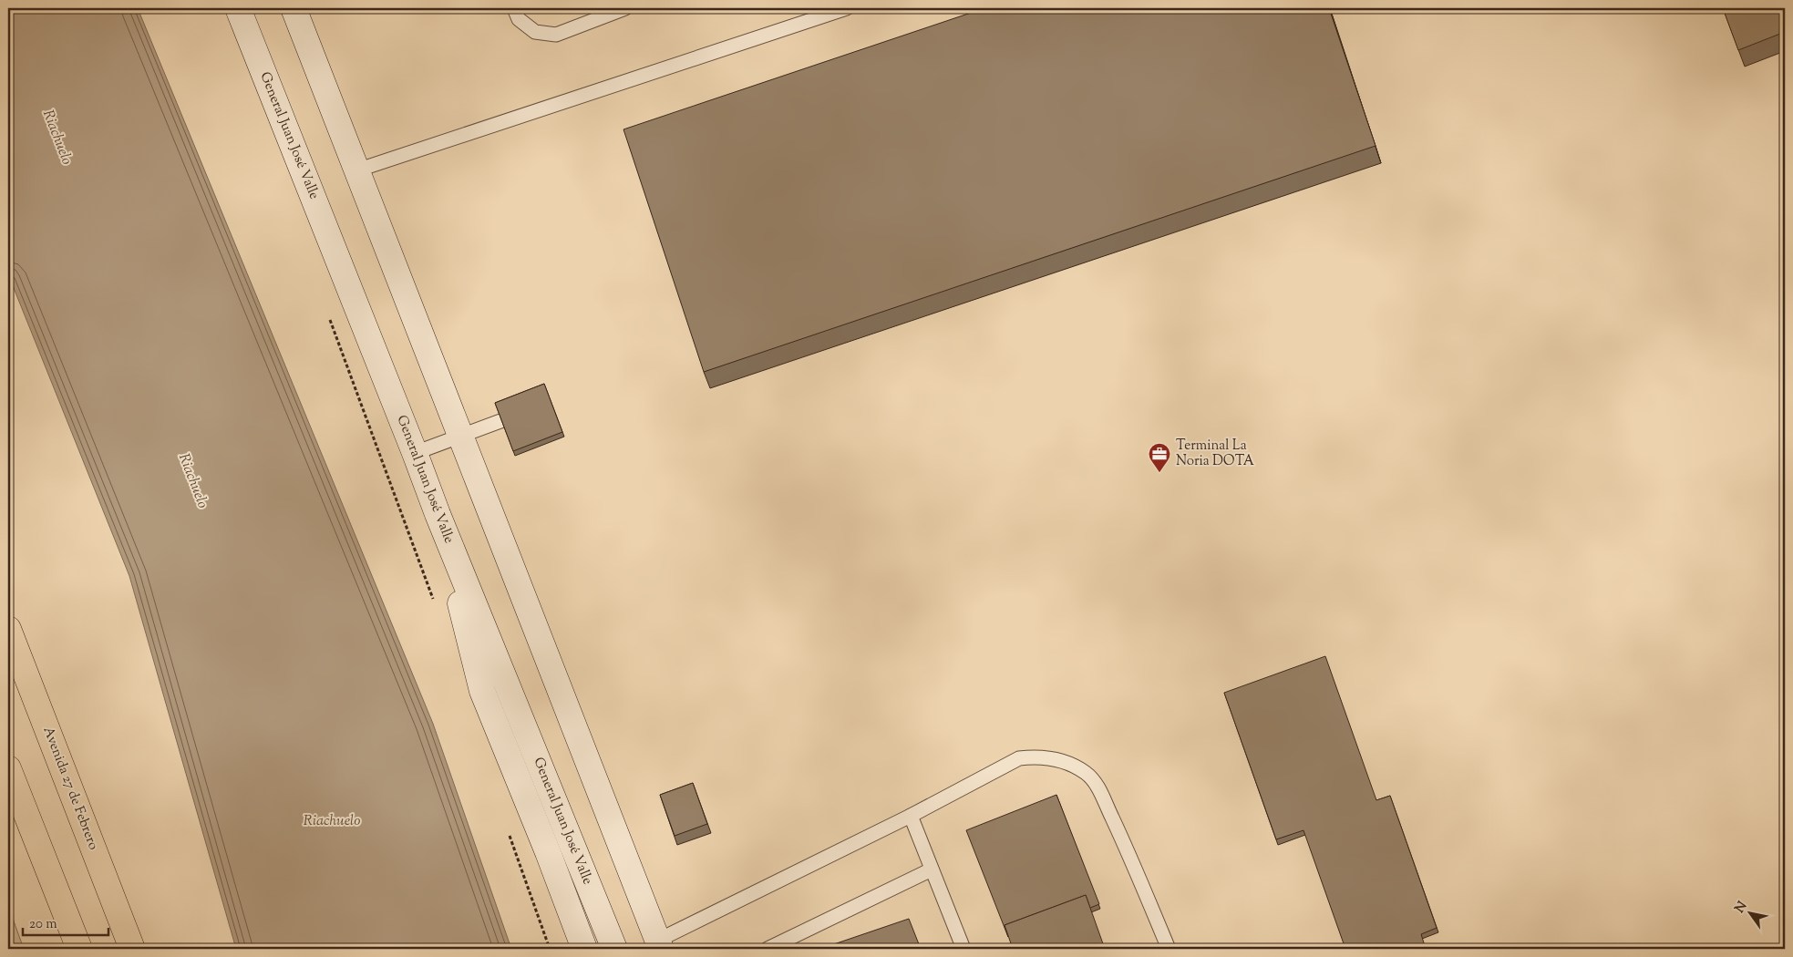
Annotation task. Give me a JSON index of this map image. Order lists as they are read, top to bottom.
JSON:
{
  "streets": {
    "main road": ["General Juan José Valle", "Avenida 27 de Febrero"]
  },
  "water": ["Riachuelo"],
  "places": {
    "office": ["Terminal La Noria DOTA"]
  },
  "scale_bar": "20 m",
  "north": "top left"
}
